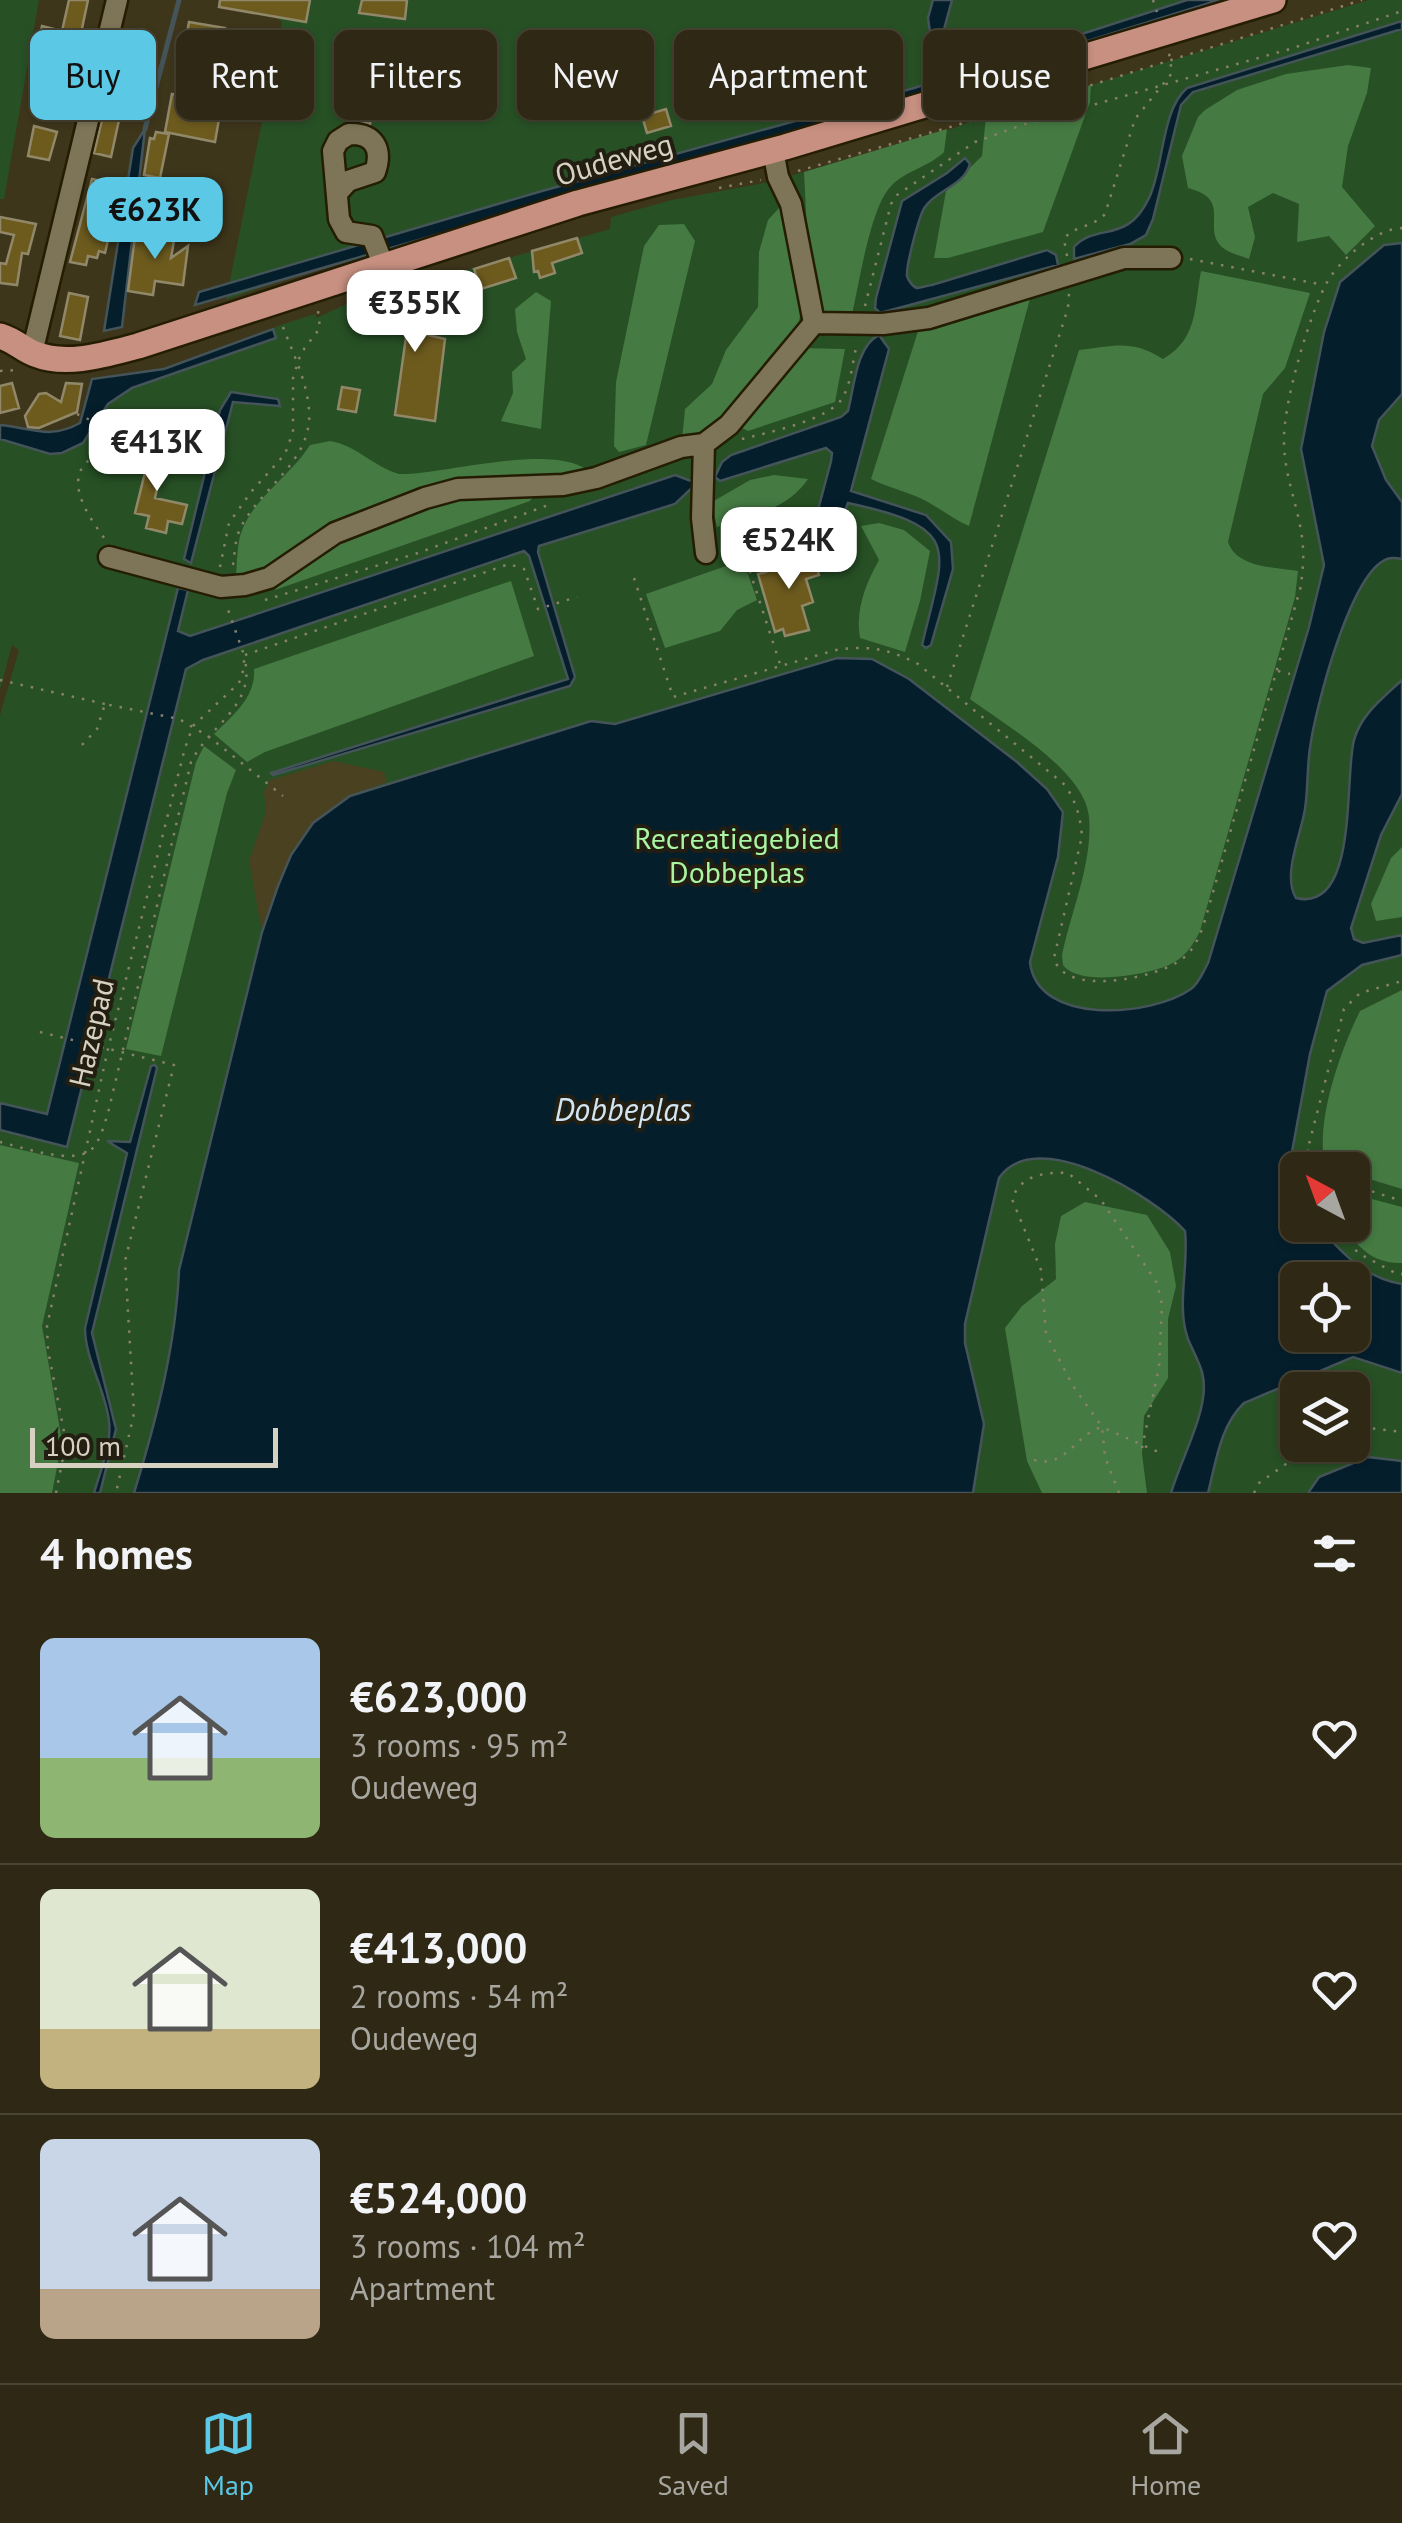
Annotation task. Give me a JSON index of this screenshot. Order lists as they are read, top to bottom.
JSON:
{
  "streets": {
    "main road": ["Oudeweg"],
    "path": ["Hazepad"]
  },
  "water": ["Dobbeplas"],
  "parks": ["Recreatiegebied Dobbeplas"],
  "scale_bar": "100 m",
  "north": "top left",
  "page": {
    "chip": [
      "Buy",
      "Rent",
      "Filters",
      "New",
      "Apartment",
      "House"
    ],
    "price": [
      "€623K",
      "€355K",
      "€413K",
      "€524K"
    ],
    "scale": "100 m",
    "heading": "4 homes",
    "list": [
      {
        "name": "€623,000",
        "note": "3 rooms · 95 m² · Oudeweg"
      },
      {
        "name": "€413,000",
        "note": "2 rooms · 54 m² · Oudeweg"
      },
      {
        "name": "€524,000",
        "note": "3 rooms · 104 m² · Apartment"
      }
    ],
    "tabs": ["Map", "Saved", "Home"]
  }
}
